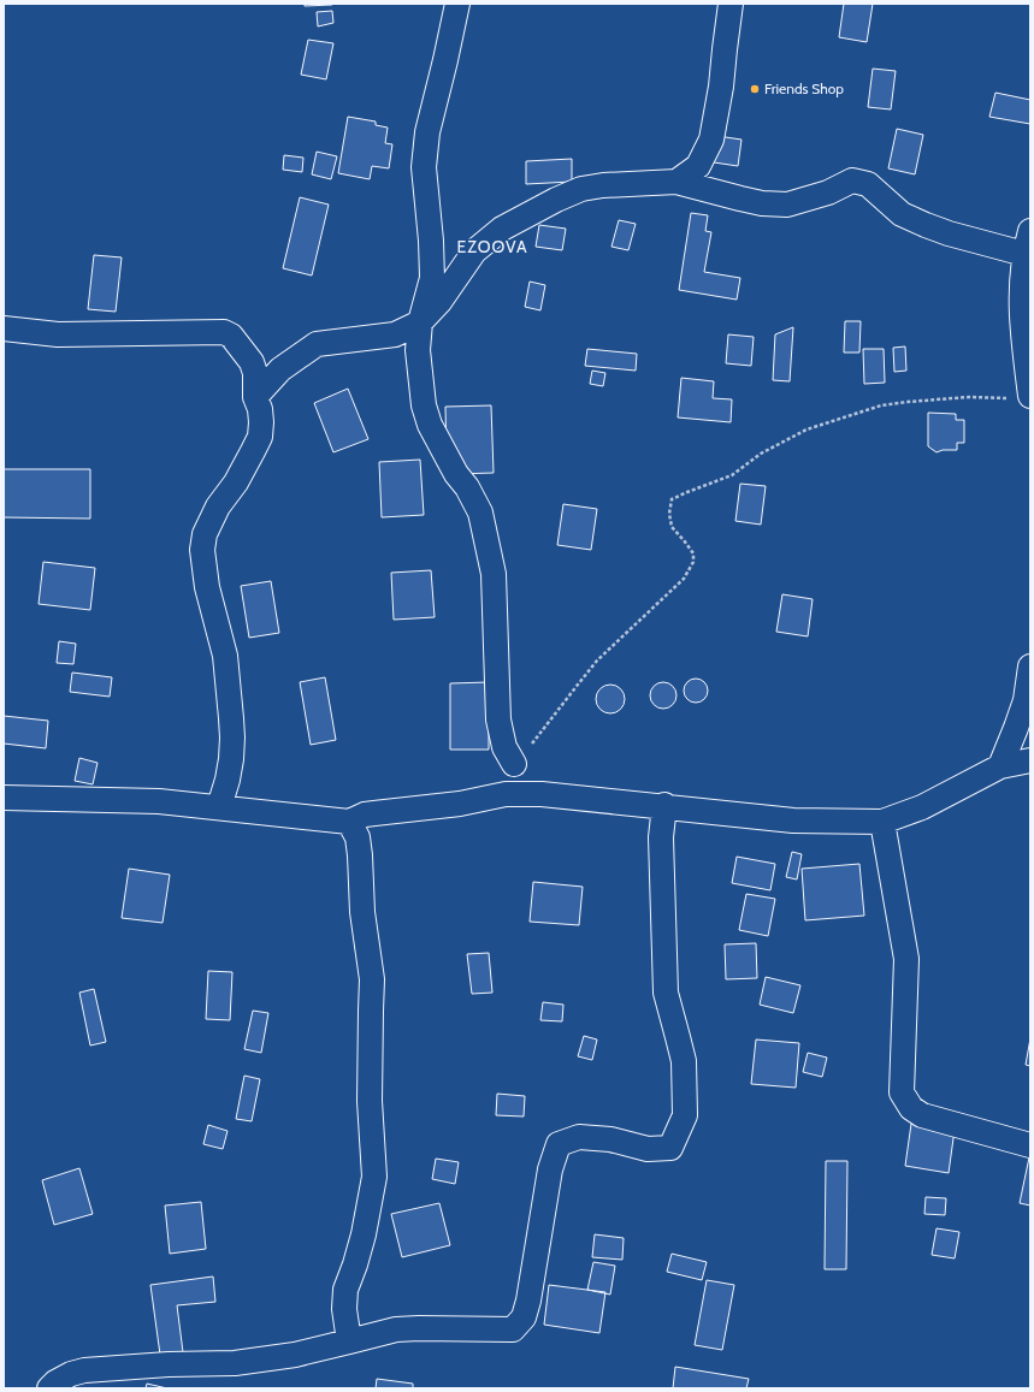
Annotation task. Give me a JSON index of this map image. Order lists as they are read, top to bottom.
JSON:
{
  "districts": ["EZOOVA"],
  "places": ["Friends Shop"]
}
